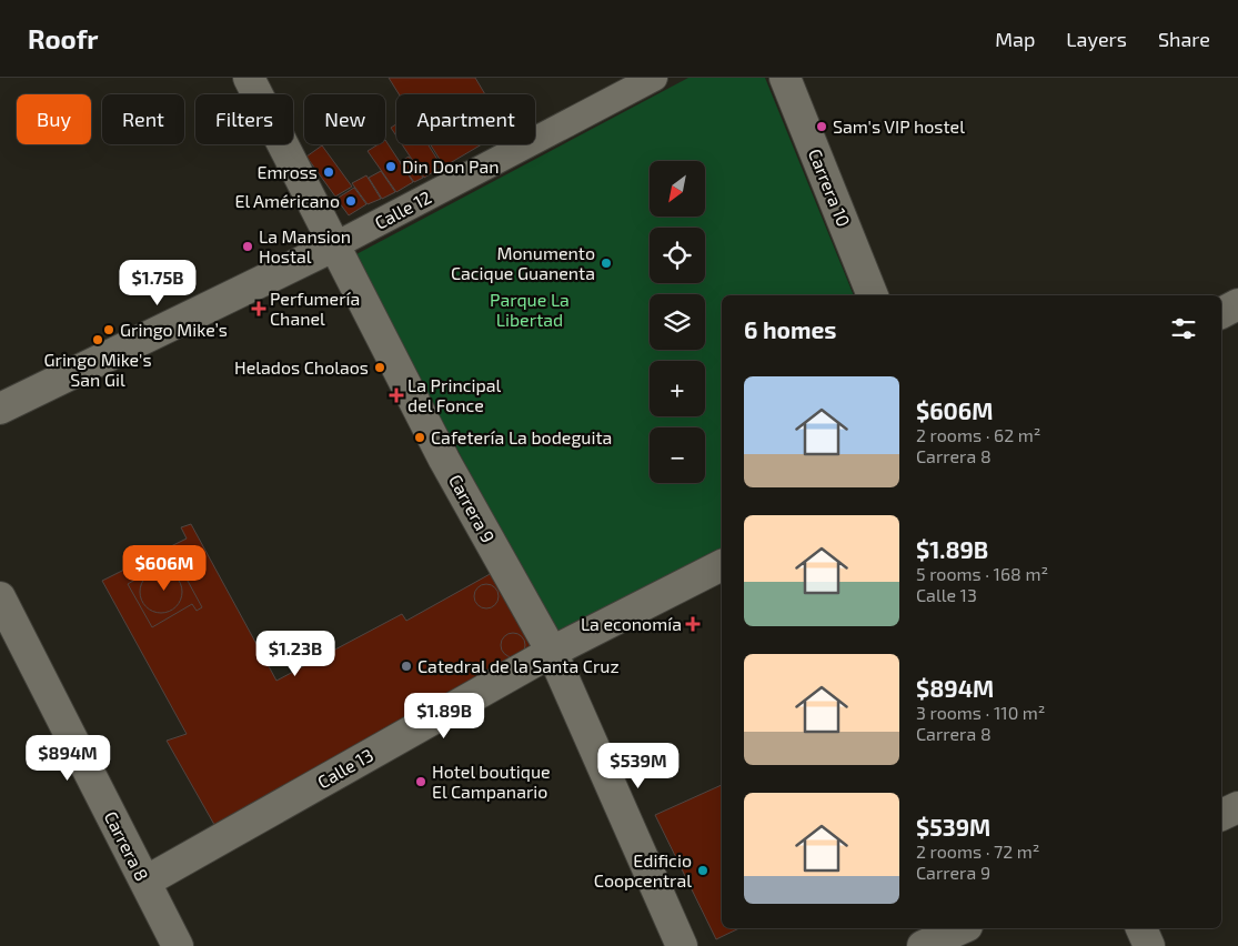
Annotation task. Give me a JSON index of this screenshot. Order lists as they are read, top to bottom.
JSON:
{
  "streets": {
    "street": [
      "Carrera 10",
      "Calle 12",
      "Carrera 9",
      "Calle 13",
      "Carrera 8"
    ]
  },
  "crossings": [
    ["Calle 12", "Carrera 9"],
    ["Carrera 9", "Calle 13"],
    ["Calle 13", "Carrera 8"]
  ],
  "parks": ["Parque La Libertad"],
  "places": {
    "other": [
      "Sam's VIP hostel",
      "Din Don Pan",
      "Emross",
      "El Américano",
      "La Mansion Hostal",
      "Monumento Cacique Guanenta",
      "Gringo Mike’s",
      "Gringo Mike's San Gil",
      "Helados Cholaos",
      "Cafetería La bodeguita",
      "Catedral de la Santa Cruz",
      "Hotel boutique El Campanario",
      "Edificio Coopcentral"
    ],
    "health": ["Perfumería Chanel", "La Principal del Fonce", "La economía"]
  },
  "north": "bottom left",
  "page": {
    "header": "Roofr",
    "nav": ["Map", "Layers", "Share"],
    "chip": [
      "Buy",
      "Rent",
      "Filters",
      "New",
      "Apartment"
    ],
    "map_buttons": ["+", "−"],
    "price": [
      "$1.75B",
      "$606M",
      "$1.23B",
      "$1.89B",
      "$894M",
      "$539M"
    ],
    "heading": "6 homes",
    "list": [
      {
        "name": "$606M",
        "note": "2 rooms · 62 m² · Carrera 8"
      },
      {
        "name": "$1.89B",
        "note": "5 rooms · 168 m² · Calle 13"
      },
      {
        "name": "$894M",
        "note": "3 rooms · 110 m² · Carrera 8"
      },
      {
        "name": "$539M",
        "note": "2 rooms · 72 m² · Carrera 9"
      }
    ]
  }
}
